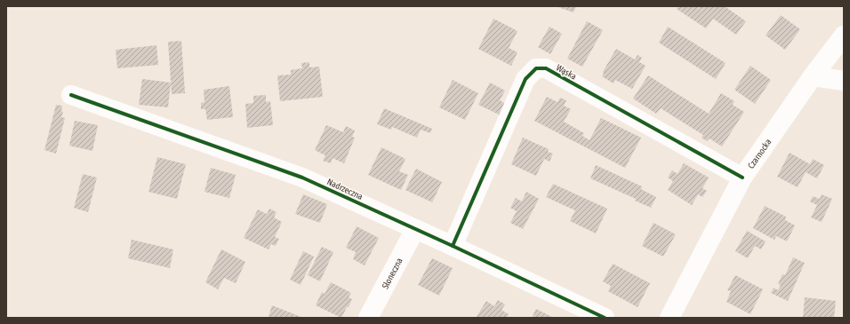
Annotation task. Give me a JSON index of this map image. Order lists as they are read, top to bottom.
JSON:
{
  "streets": {
    "street": [
      "Wąska",
      "Czarnocka",
      "Nadrzeczna",
      "Słoneczna"
    ]
  },
  "crossings": [
    ["Wąska", "Czarnocka"],
    ["Wąska", "Nadrzeczna"],
    ["Nadrzeczna", "Słoneczna"]
  ]
}
